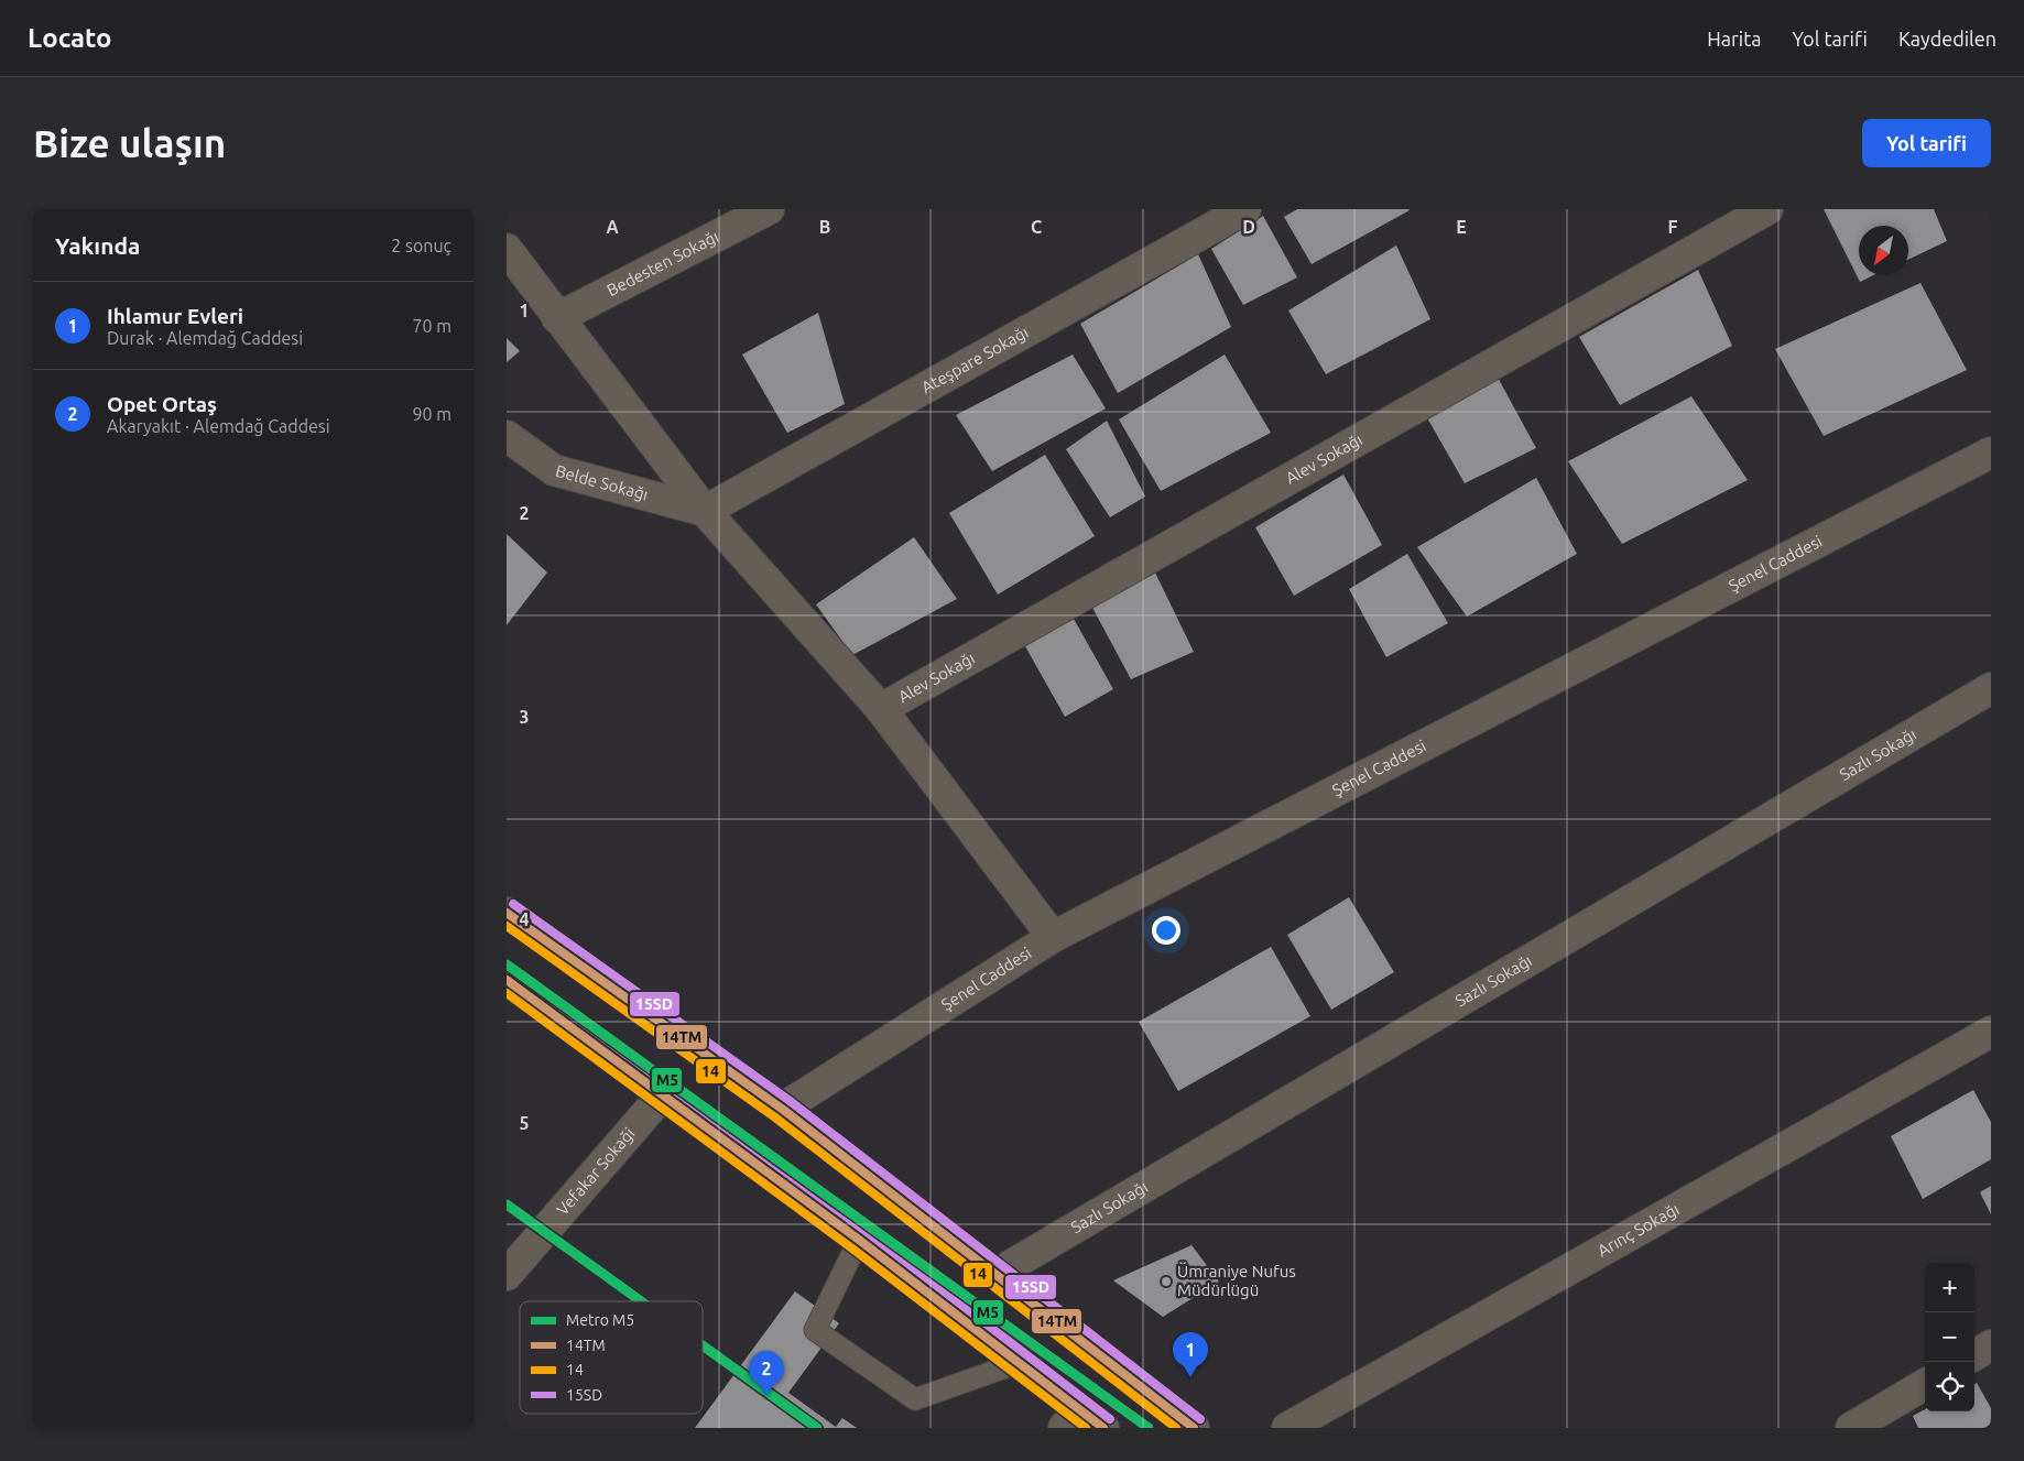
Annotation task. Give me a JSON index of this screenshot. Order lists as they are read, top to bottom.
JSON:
{
  "streets": {
    "street": [
      "Bedesten Sokağı",
      "Ateşpare Sokağı",
      "Alev Sokağı",
      "Belde Sokağı",
      "Şenel Caddesi",
      "Sazlı Sokağı",
      "Vefakar Sokaği",
      "Arınç Sokağı"
    ]
  },
  "crossings": [
    ["Ateşpare Sokağı", "Belde Sokağı"]
  ],
  "places": ["Ümraniye Nufus Müdürlügü"],
  "lines": [
    "transit line 15SD",
    "transit line 14TM",
    "transit line 14",
    "metro line M5"
  ],
  "legend": [
    "Metro M5",
    "14TM",
    "14",
    "15SD"
  ],
  "north": "bottom left",
  "page": {
    "header": "Locato",
    "nav": ["Harita", "Yol tarifi", "Kaydedilen"],
    "buttons": "Yol tarifi",
    "title": "Bize ulaşın",
    "heading": ["Yakında", "2 sonuç"],
    "list": [
      {
        "mark": "1",
        "name": "Ihlamur Evleri",
        "note": "Durak · Alemdağ Caddesi",
        "value": "70 m"
      },
      {
        "mark": "2",
        "name": "Opet Ortaş",
        "note": "Akaryakıt · Alemdağ Caddesi",
        "value": "90 m"
      }
    ],
    "map_buttons": ["+", "−"],
    "pins": ["1", "2"]
  },
  "grid": {
    "columns": [
      "A",
      "B",
      "C",
      "D",
      "E",
      "F"
    ],
    "rows": [
      "1",
      "2",
      "3",
      "4",
      "5"
    ]
  }
}
